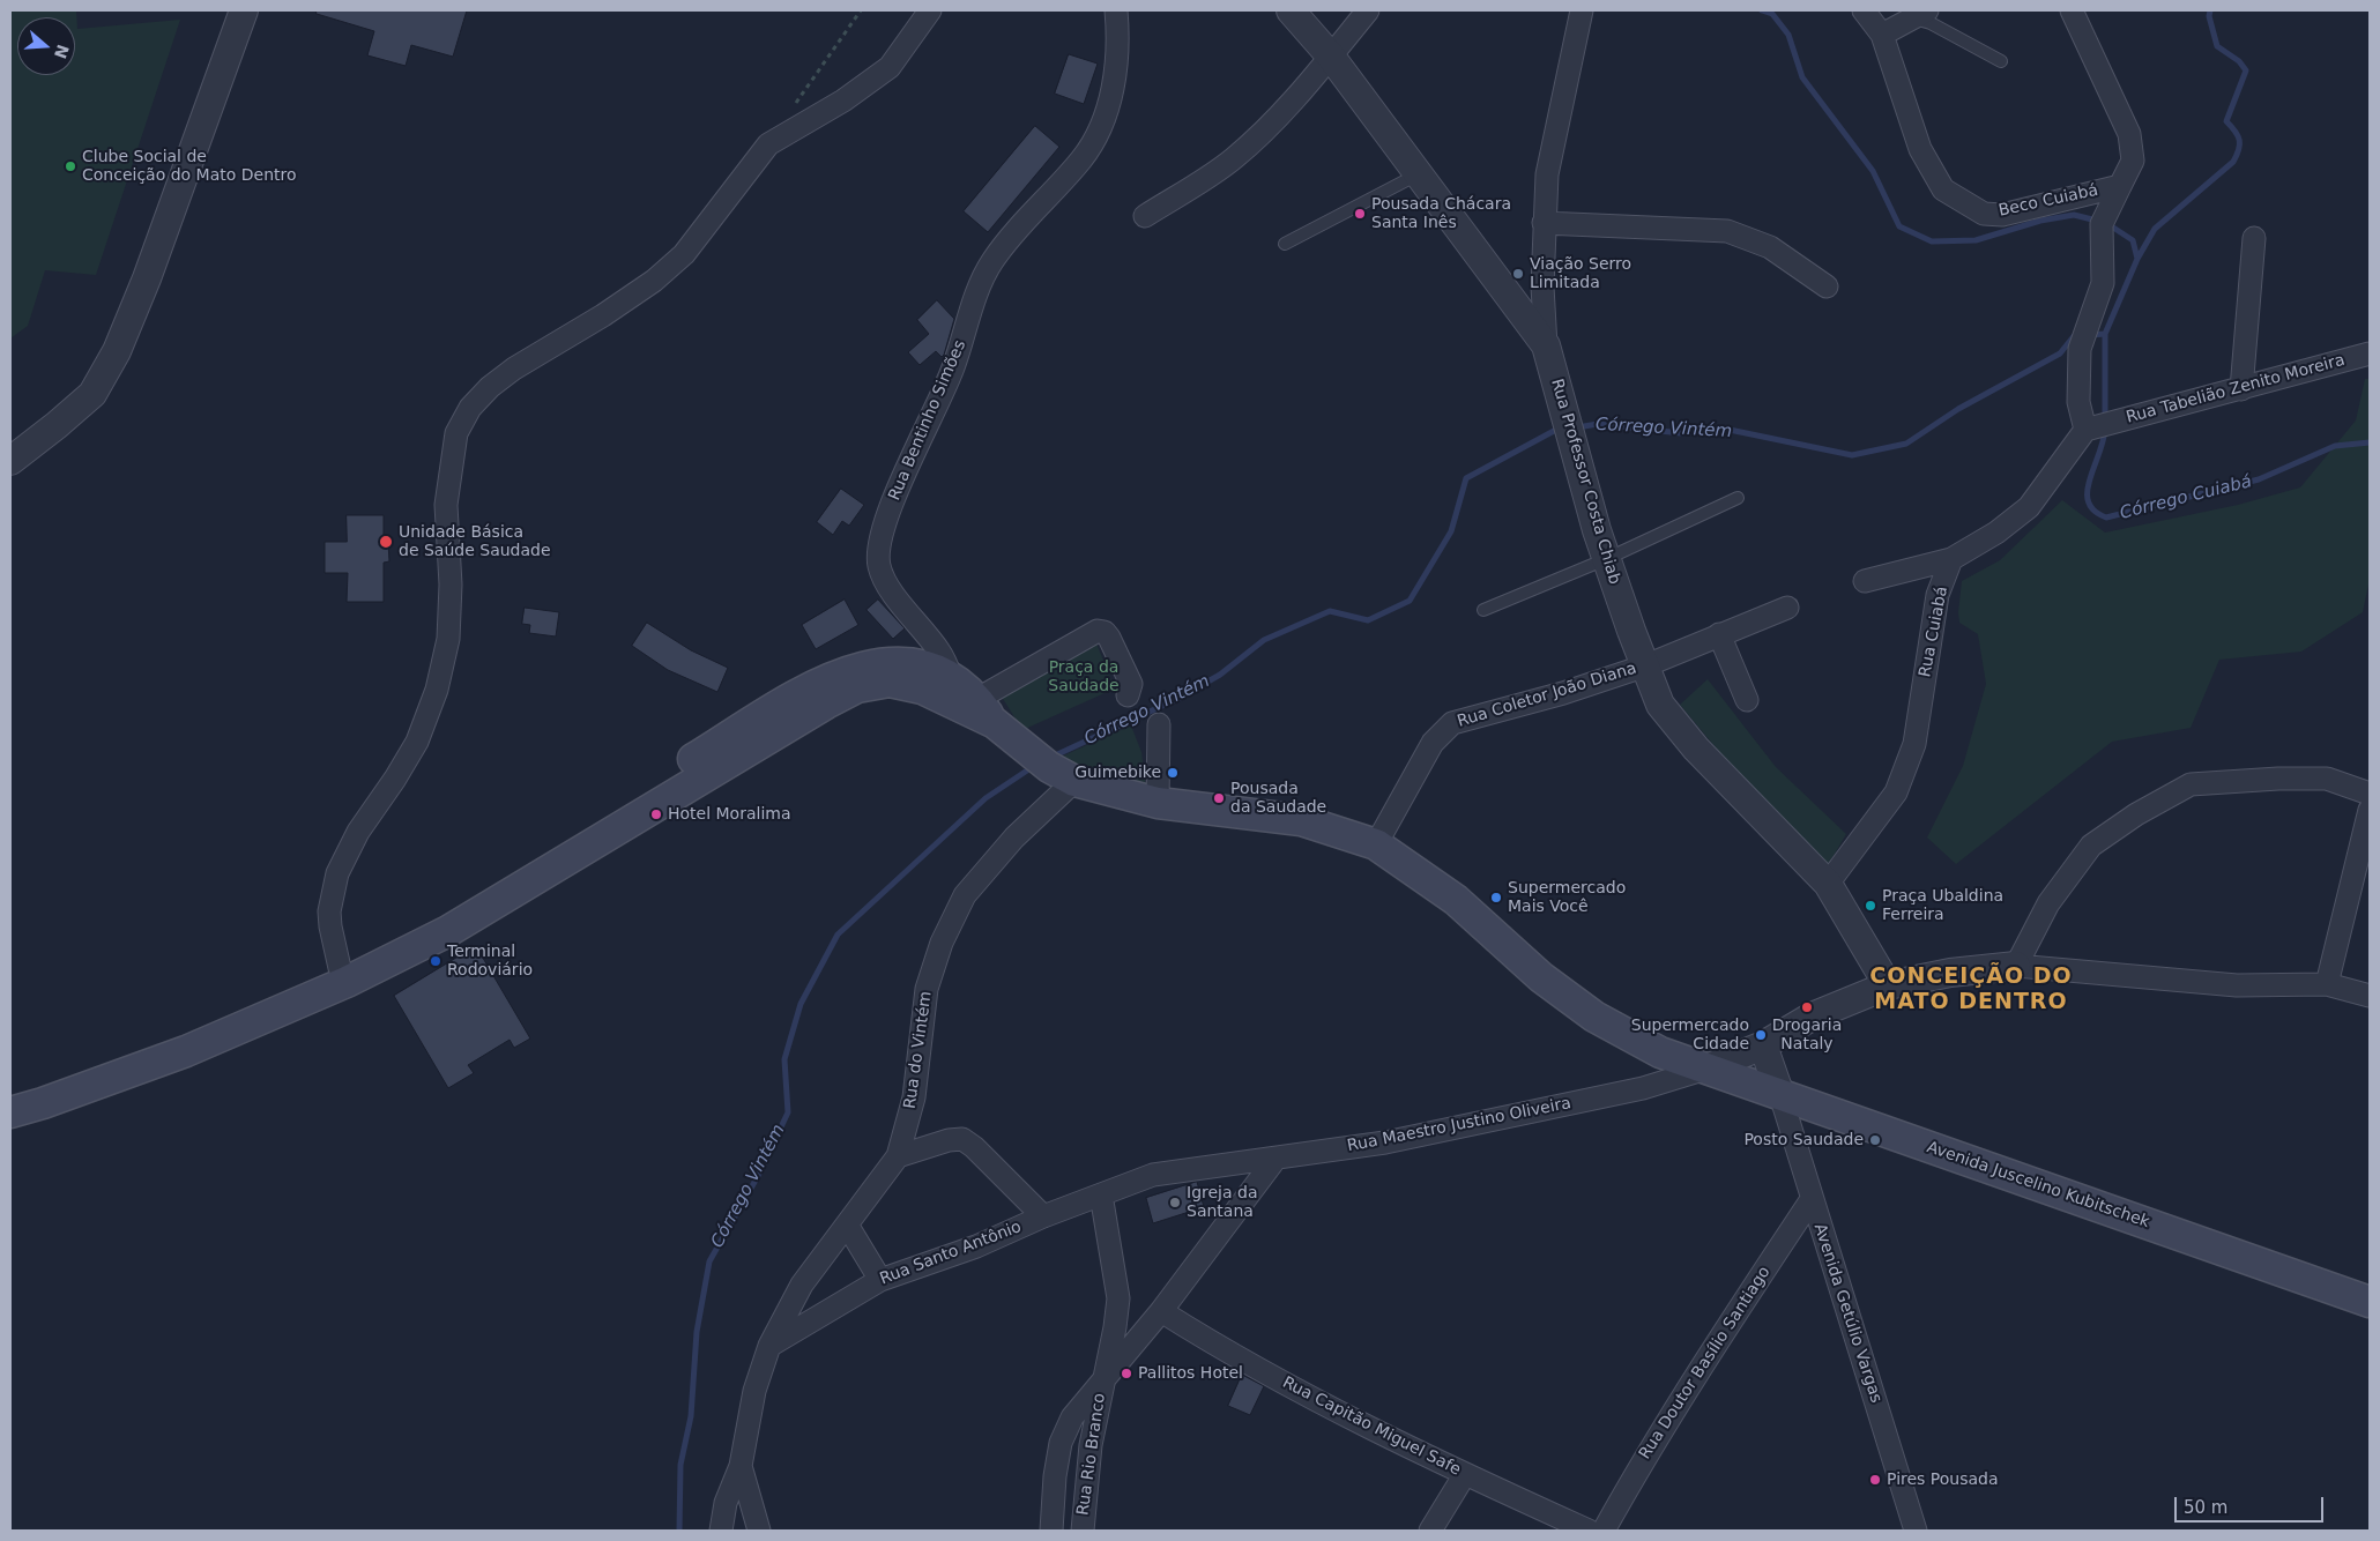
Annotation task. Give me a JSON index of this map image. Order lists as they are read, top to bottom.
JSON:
{
  "streets": {
    "main road": ["Avenida Juscelino Kubitschek"],
    "street": [
      "Beco Cuiabá",
      "Rua Tabelião Zenito Moreira",
      "Rua Bentinho Simões",
      "Rua Professor Costa Chiab",
      "Rua Cuiabá",
      "Rua Coletor João Diana",
      "Rua do Vintém",
      "Rua Maestro Justino Oliveira",
      "Rua Santo Antônio",
      "Avenida Getúlio Vargas",
      "Rua Doutor Basílio Santiago",
      "Rua Capitão Miguel Safe",
      "Rua Rio Branco"
    ]
  },
  "crossings": [
    ["Rua Professor Costa Chiab", "Rua Cuiabá"],
    ["Rua Professor Costa Chiab", "Rua Coletor João Diana"],
    ["Rua Coletor João Diana", "Avenida Juscelino Kubitschek"],
    ["Rua do Vintém", "Rua Santo Antônio"],
    ["Rua Maestro Justino Oliveira", "Avenida Juscelino Kubitschek"],
    ["Rua Maestro Justino Oliveira", "Rua Santo Antônio"],
    ["Rua Maestro Justino Oliveira", "Rua Rio Branco"],
    ["Avenida Juscelino Kubitschek", "Avenida Getúlio Vargas"],
    ["Rua Santo Antônio", "Rua Rio Branco"],
    ["Avenida Getúlio Vargas", "Rua Doutor Basílio Santiago"]
  ],
  "districts": ["CONCEIÇÃO DO MATO DENTRO"],
  "water": ["Córrego Vintém", "Córrego Cuiabá"],
  "parks": ["Praça da Saudade"],
  "places": [
    "Clube Social de Conceição do Mato Dentro",
    "Pousada Chácara Santa Inês",
    "Viação Serro Limitada",
    "Unidade Básica de Saúde Saudade",
    "Guimebike",
    "Pousada da Saudade",
    "Hotel Moralima",
    "Supermercado Mais Você",
    "Praça Ubaldina Ferreira",
    "Terminal Rodoviário",
    "Drogaria Nataly",
    "Supermercado Cidade",
    "Posto Saudade",
    "Igreja da Santana",
    "Pallitos Hotel",
    "Pires Pousada"
  ],
  "scale_bar": "50 m",
  "north": "right"
}
